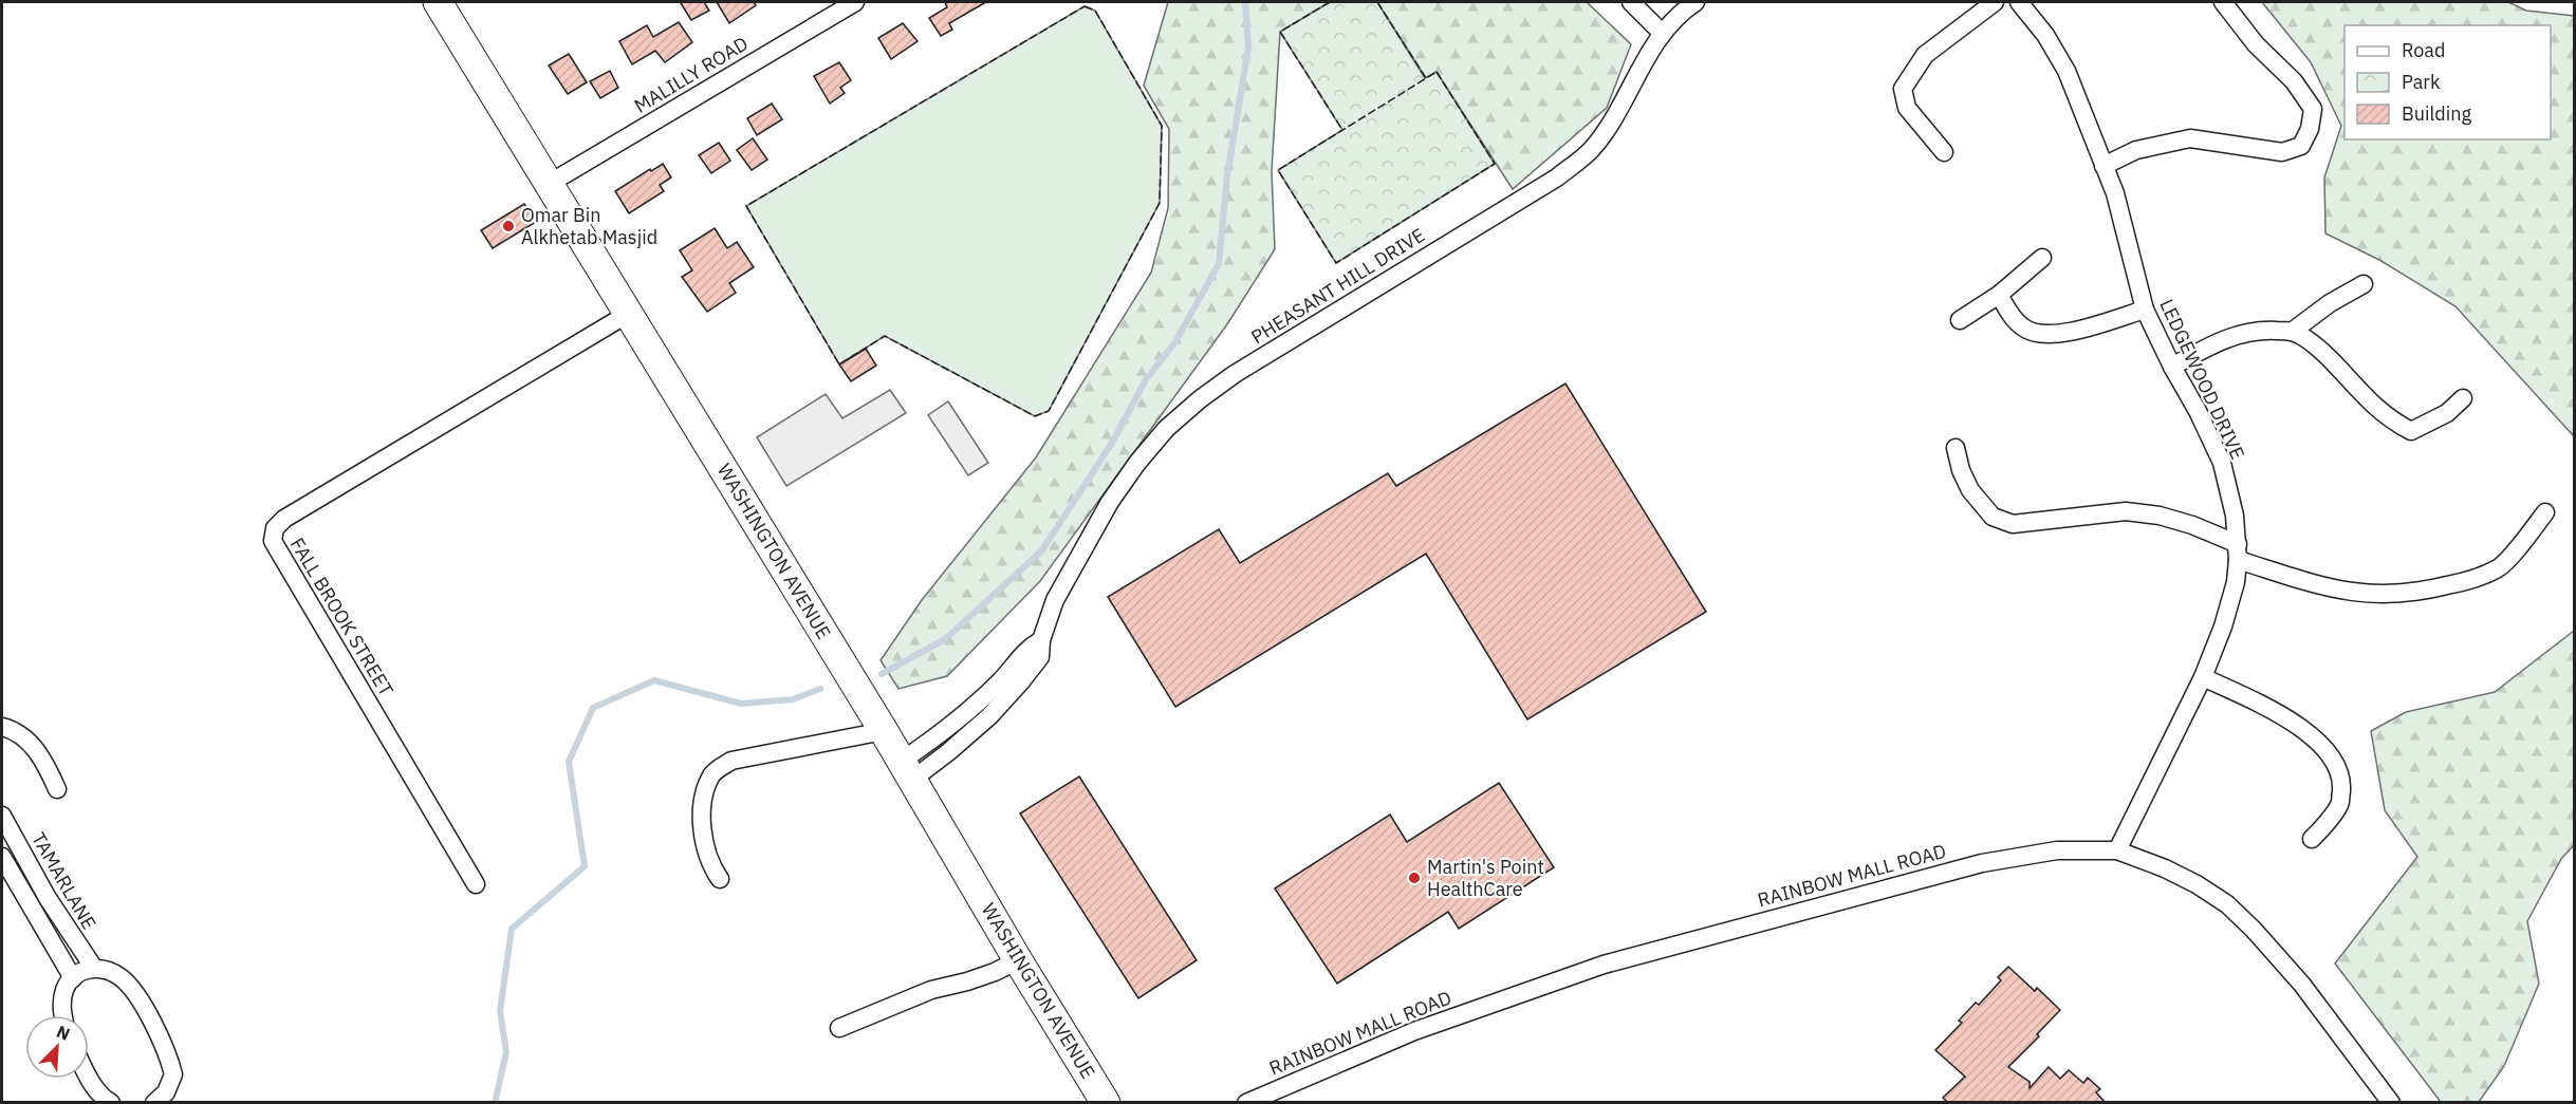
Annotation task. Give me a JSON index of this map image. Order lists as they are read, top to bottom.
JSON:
{
  "streets": {
    "main road": ["WASHINGTON AVENUE"],
    "street": [
      "MALILLY ROAD",
      "PHEASANT HILL DRIVE",
      "LEDGEWOOD DRIVE",
      "FALL BROOK STREET",
      "RAINBOW MALL ROAD",
      "TAMARLANE"
    ]
  },
  "crossings": [
    ["MALILLY ROAD", "WASHINGTON AVENUE"],
    ["PHEASANT HILL DRIVE", "WASHINGTON AVENUE"],
    ["LEDGEWOOD DRIVE", "RAINBOW MALL ROAD"],
    ["WASHINGTON AVENUE", "FALL BROOK STREET"]
  ],
  "places": ["Omar Bin Alkhetab Masjid", "Martin's Point HealthCare"],
  "legend": ["Road", "Park", "Building"],
  "north": "top right"
}
